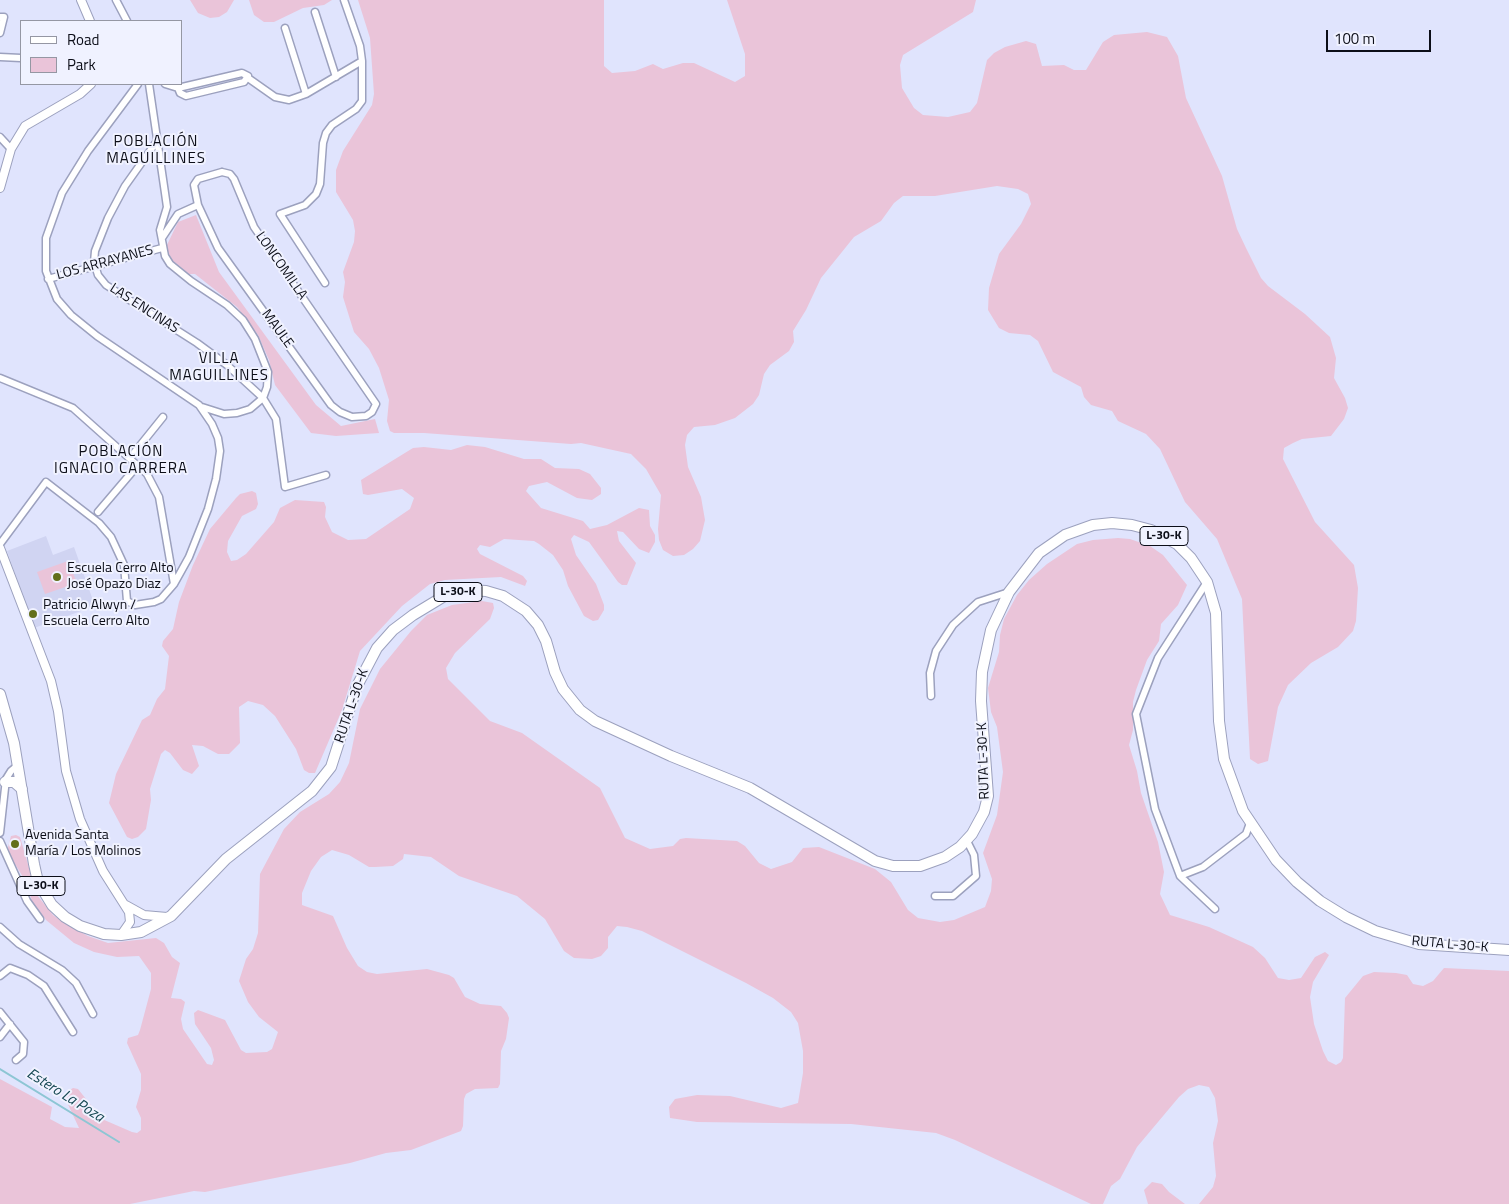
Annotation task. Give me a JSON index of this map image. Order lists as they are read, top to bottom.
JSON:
{
  "streets": {
    "main road": ["L-30-K", "RUTA L-30-K"],
    "street": [
      "LOS ARRAYANES",
      "LONCOMILLA",
      "LAS ENCINAS",
      "MAULE"
    ]
  },
  "crossings": [
    ["LOS ARRAYANES", "LAS ENCINAS"],
    ["LONCOMILLA", "MAULE"],
    ["L-30-K", "RUTA L-30-K"]
  ],
  "districts": ["POBLACIÓN MAGUILLINES", "VILLA MAGUILLINES", "POBLACIÓN IGNACIO CARRERA"],
  "water": ["Estero La Poza"],
  "places": ["Escuela Cerro Alto José Opazo Diaz", "Patricio Alwyn / Escuela Cerro Alto", "Avenida Santa María / Los Molinos"],
  "legend": ["Road", "Park"],
  "scale_bar": "100 m"
}
